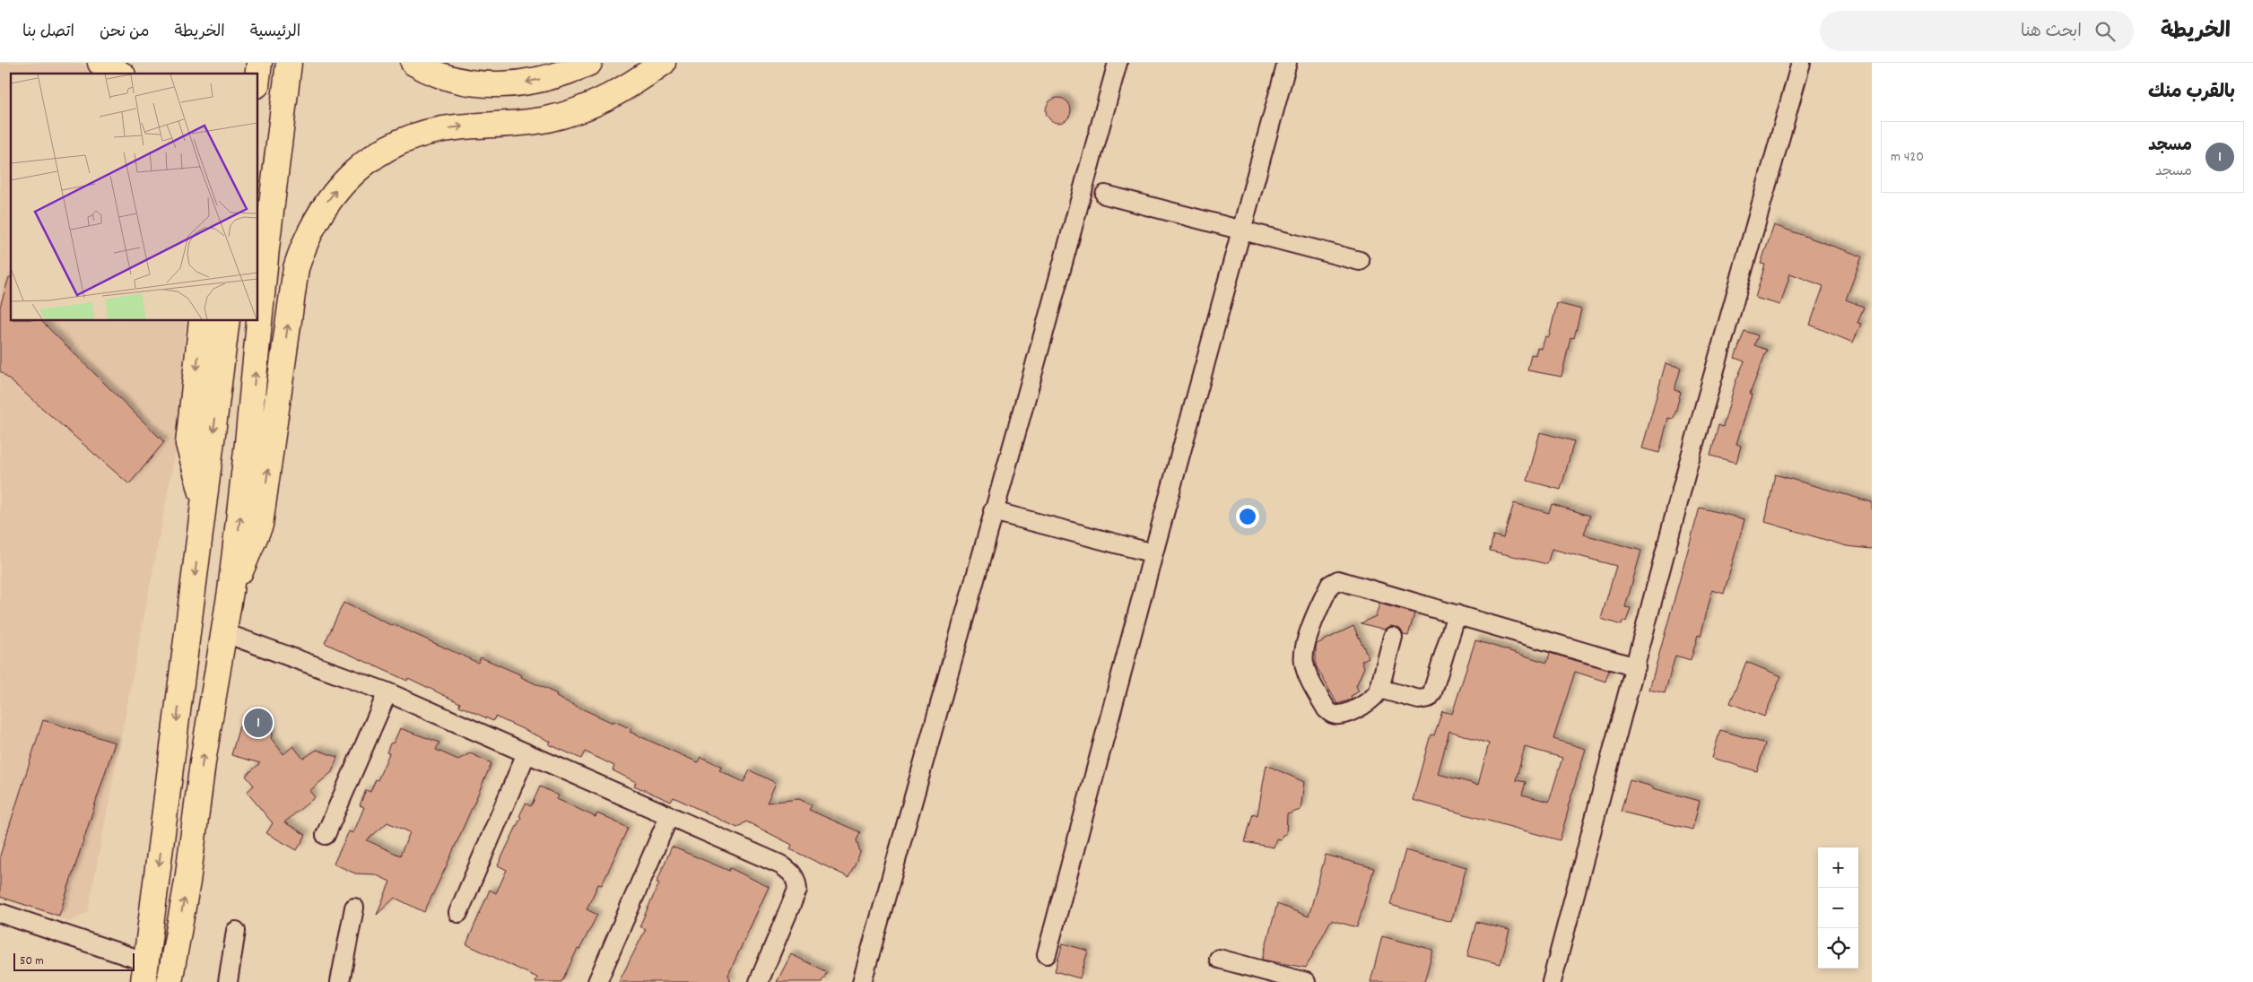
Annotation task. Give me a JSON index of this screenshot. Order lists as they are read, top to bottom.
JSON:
{
  "scale_bar": "50 m",
  "page": {
    "header": "الخريطة",
    "search": "ابحث هنا",
    "nav": [
      "الرئيسية",
      "الخريطة",
      "من نحن",
      "اتصل بنا"
    ],
    "heading": "بالقرب منك",
    "list": [
      {
        "mark": "1",
        "name": "مسجد",
        "note": "مسجد",
        "value": "420 m"
      }
    ],
    "pins": "1",
    "map_buttons": ["+", "−"],
    "scale": "50 m"
  }
}
